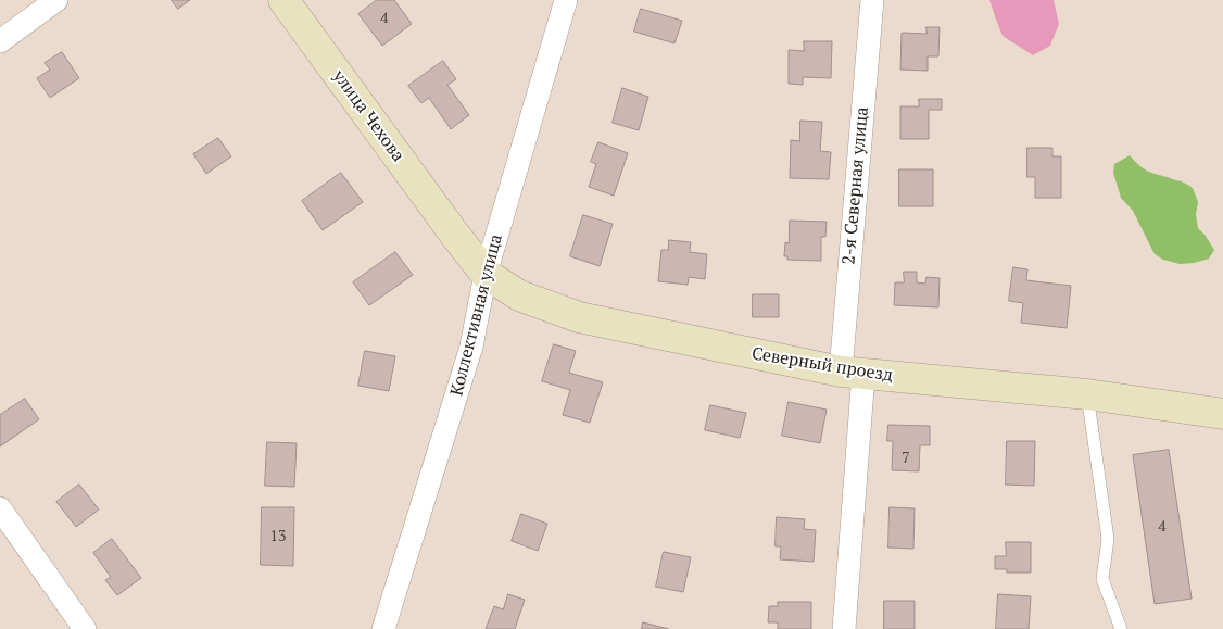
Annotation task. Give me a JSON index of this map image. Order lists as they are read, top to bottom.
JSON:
{
  "streets": {
    "street": [
      "улица Чехова",
      "2-я Северная улица",
      "Коллективная улица",
      "Северный проезд"
    ]
  },
  "crossings": [
    ["улица Чехова", "Северный проезд"],
    ["2-я Северная улица", "Северный проезд"],
    ["Коллективная улица", "Северный проезд"]
  ],
  "house_numbers": [
    "4",
    "7",
    "4",
    "13"
  ]
}
